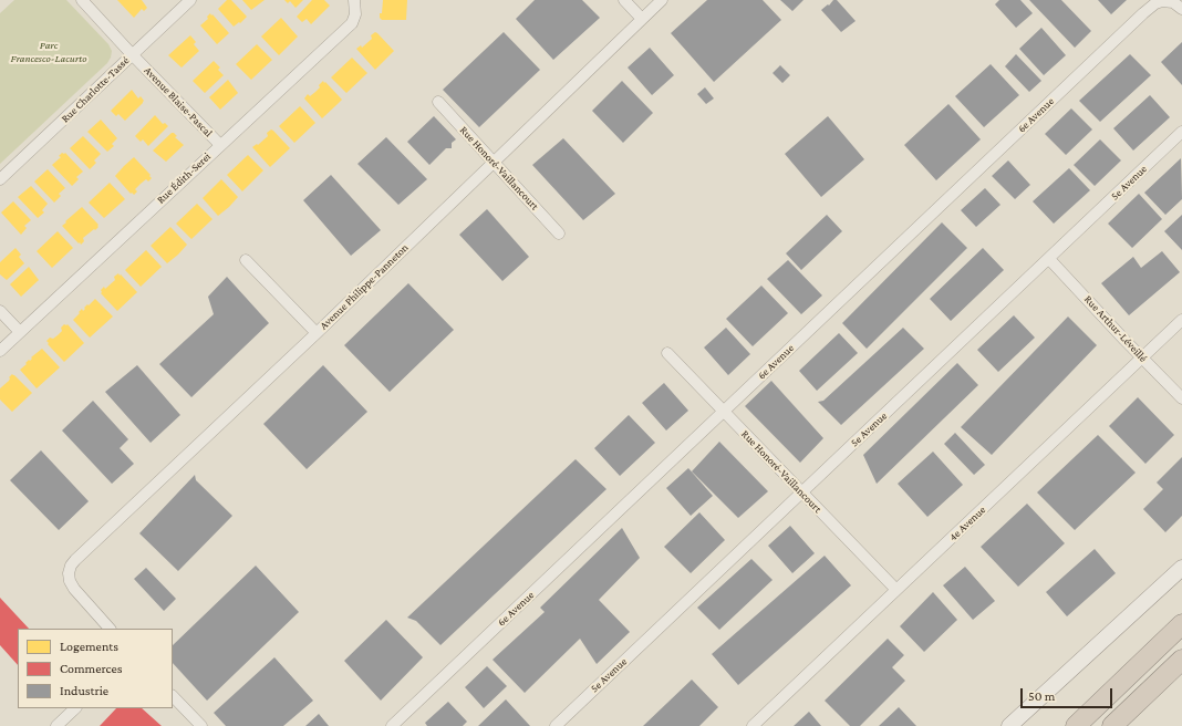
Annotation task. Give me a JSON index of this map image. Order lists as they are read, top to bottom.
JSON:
{
  "streets": {
    "street": [
      "Rue Charlotte-Tassé",
      "Avenue Blaise-Pascal",
      "6e Avenue",
      "Rue Honoré-Vaillancourt",
      "Rue Édith-Serei",
      "5e Avenue",
      "Avenue Philippe-Panneton",
      "Rue Arthur-Léveillé",
      "4e Avenue"
    ]
  },
  "crossings": [
    ["Rue Charlotte-Tassé", "Avenue Blaise-Pascal"],
    ["Avenue Blaise-Pascal", "Rue Édith-Serei"],
    ["6e Avenue", "Rue Honoré-Vaillancourt"],
    ["Rue Honoré-Vaillancourt", "5e Avenue"],
    ["Rue Honoré-Vaillancourt", "Avenue Philippe-Panneton"],
    ["Rue Honoré-Vaillancourt", "4e Avenue"],
    ["5e Avenue", "Rue Arthur-Léveillé"],
    ["Rue Arthur-Léveillé", "4e Avenue"]
  ],
  "parks": ["Parc Francesco-Lacurto"],
  "legend": ["Logements", "Commerces", "Industrie"],
  "scale_bar": "50 m"
}
